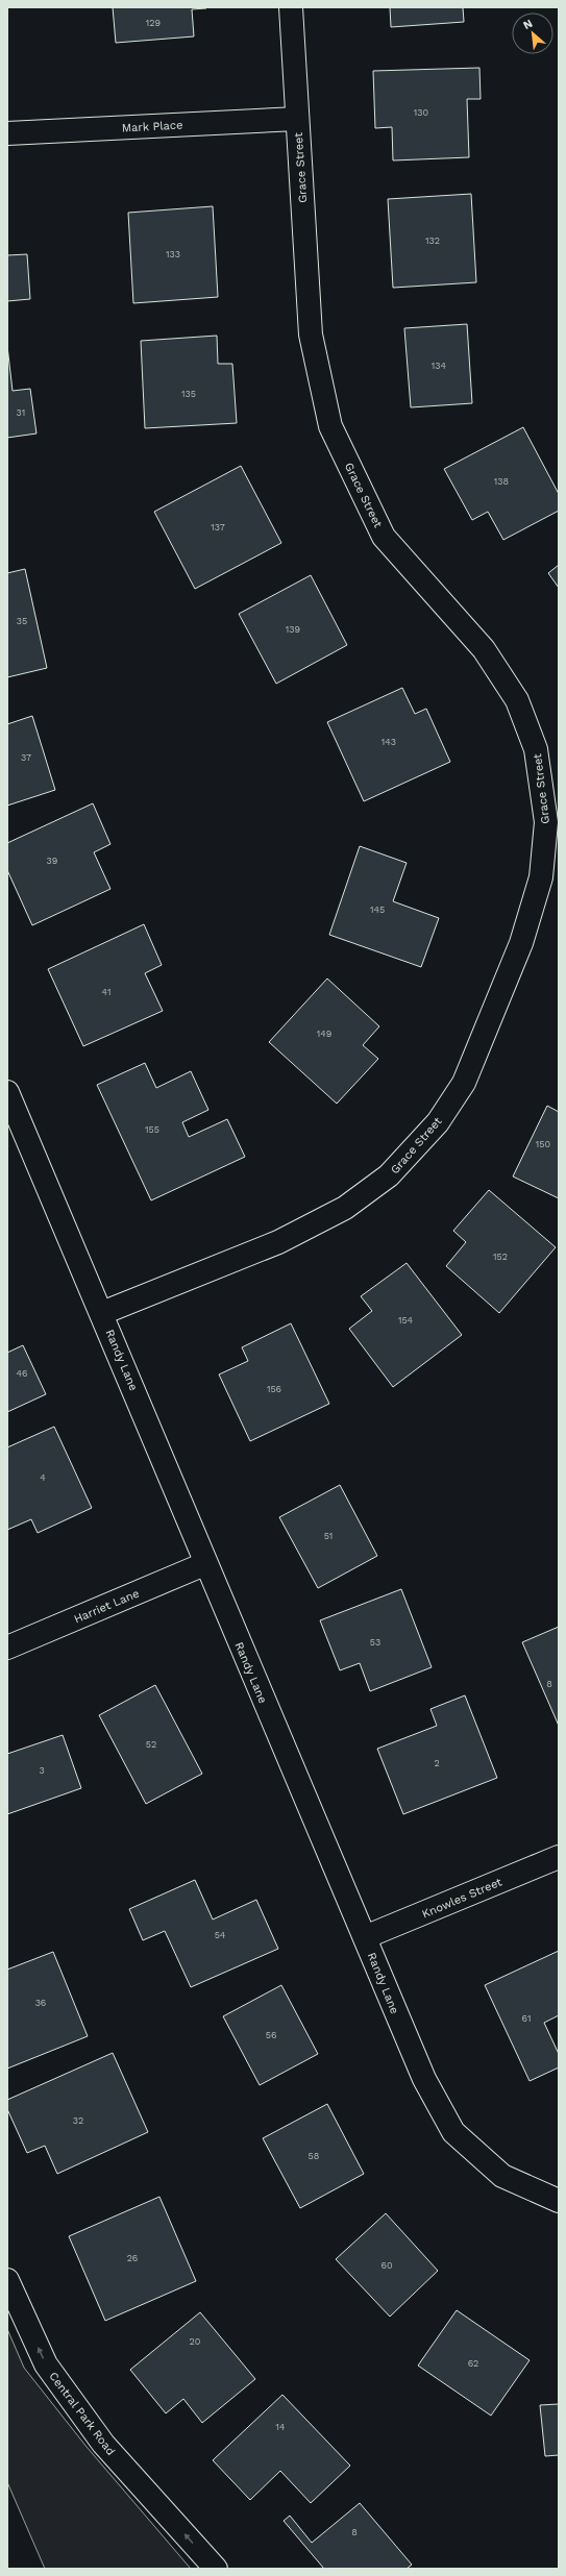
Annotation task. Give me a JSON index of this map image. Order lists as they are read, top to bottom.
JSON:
{
  "streets": {
    "street": [
      "Mark Place",
      "Grace Street",
      "Randy Lane",
      "Harriet Lane",
      "Knowles Street",
      "Central Park Road"
    ]
  },
  "crossings": [
    ["Mark Place", "Grace Street"],
    ["Grace Street", "Randy Lane"],
    ["Randy Lane", "Harriet Lane"],
    ["Randy Lane", "Knowles Street"]
  ],
  "one_way": ["Central Park Road"],
  "house_numbers": [
    "129",
    "130",
    "132",
    "133",
    "134",
    "135",
    "31",
    "138",
    "137",
    "35",
    "139",
    "143",
    "37",
    "39",
    "145",
    "41",
    "149",
    "155",
    "150",
    "152",
    "154",
    "46",
    "156",
    "4",
    "51",
    "53",
    "8",
    "52",
    "2",
    "3",
    "54",
    "36",
    "61",
    "56",
    "32",
    "58",
    "26",
    "60",
    "20",
    "62",
    "14",
    "8"
  ],
  "north": "top left"
}
